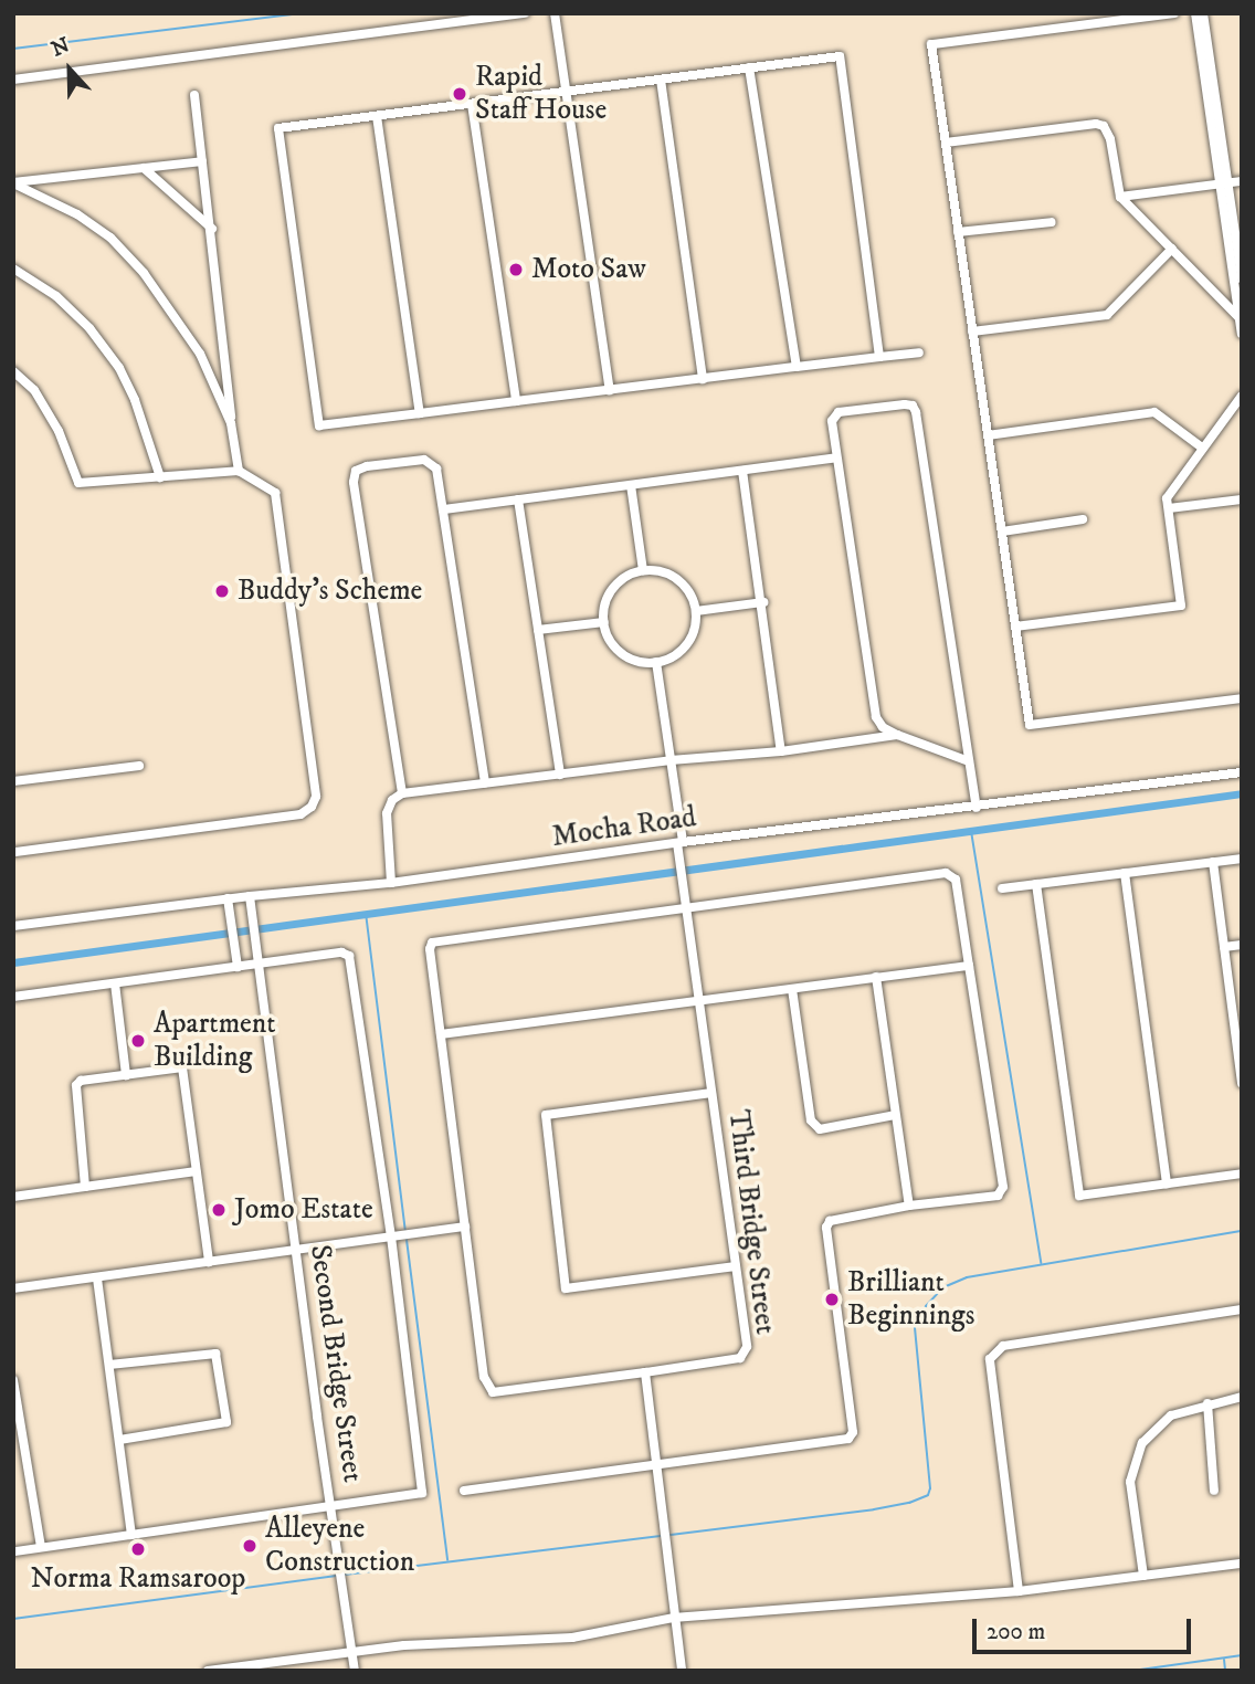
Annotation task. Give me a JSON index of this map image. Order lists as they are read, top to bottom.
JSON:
{
  "streets": {
    "street": ["Mocha Road", "Third Bridge Street", "Second Bridge Street"]
  },
  "crossings": [
    ["Mocha Road", "Third Bridge Street"],
    ["Mocha Road", "Second Bridge Street"]
  ],
  "places": [
    "Rapid Staff House",
    "Moto Saw",
    "Buddy’s Scheme",
    "Apartment Building",
    "Jomo Estate",
    "Brilliant Beginnings",
    "Alleyene Construction",
    "Norma Ramsaroop"
  ],
  "scale_bar": "200 m",
  "north": "top"
}
